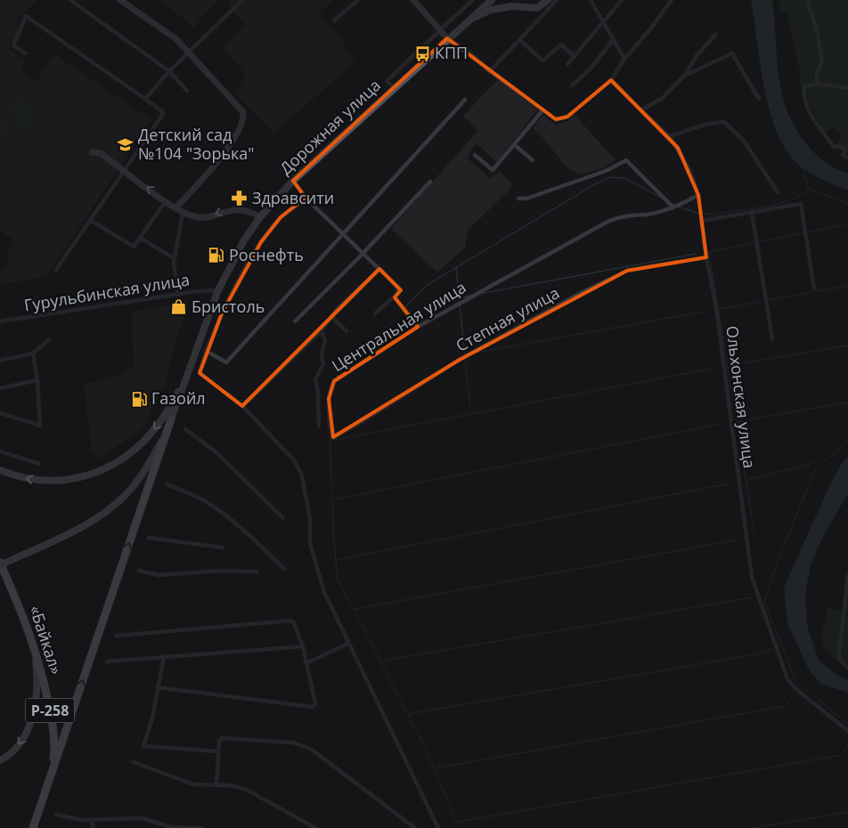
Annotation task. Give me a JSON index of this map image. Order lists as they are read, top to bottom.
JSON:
{
  "streets": {
    "highway": ["«Байкал»", "Р-258"],
    "main road": ["Дорожная улица"],
    "street": [
      "Гурульбинская улица",
      "Степная улица",
      "Центральная улица",
      "Ольхонская улица"
    ]
  },
  "crossings": [
    ["Дорожная улица", "Гурульбинская улица"],
    ["Дорожная улица", "«Байкал»"],
    ["Степная улица", "Центральная улица"],
    ["Степная улица", "Ольхонская улица"],
    ["Центральная улица", "Ольхонская улица"],
    ["«Байкал»", "Р-258"]
  ],
  "places": {
    "bus stop": ["КПП"],
    "school or university": ["Детский сад №104 \"Зорька\""],
    "pharmacy": ["Здравсити"],
    "fuel station": ["Роснефть", "Газойл"],
    "shop": ["Бристоль"]
  }
}
